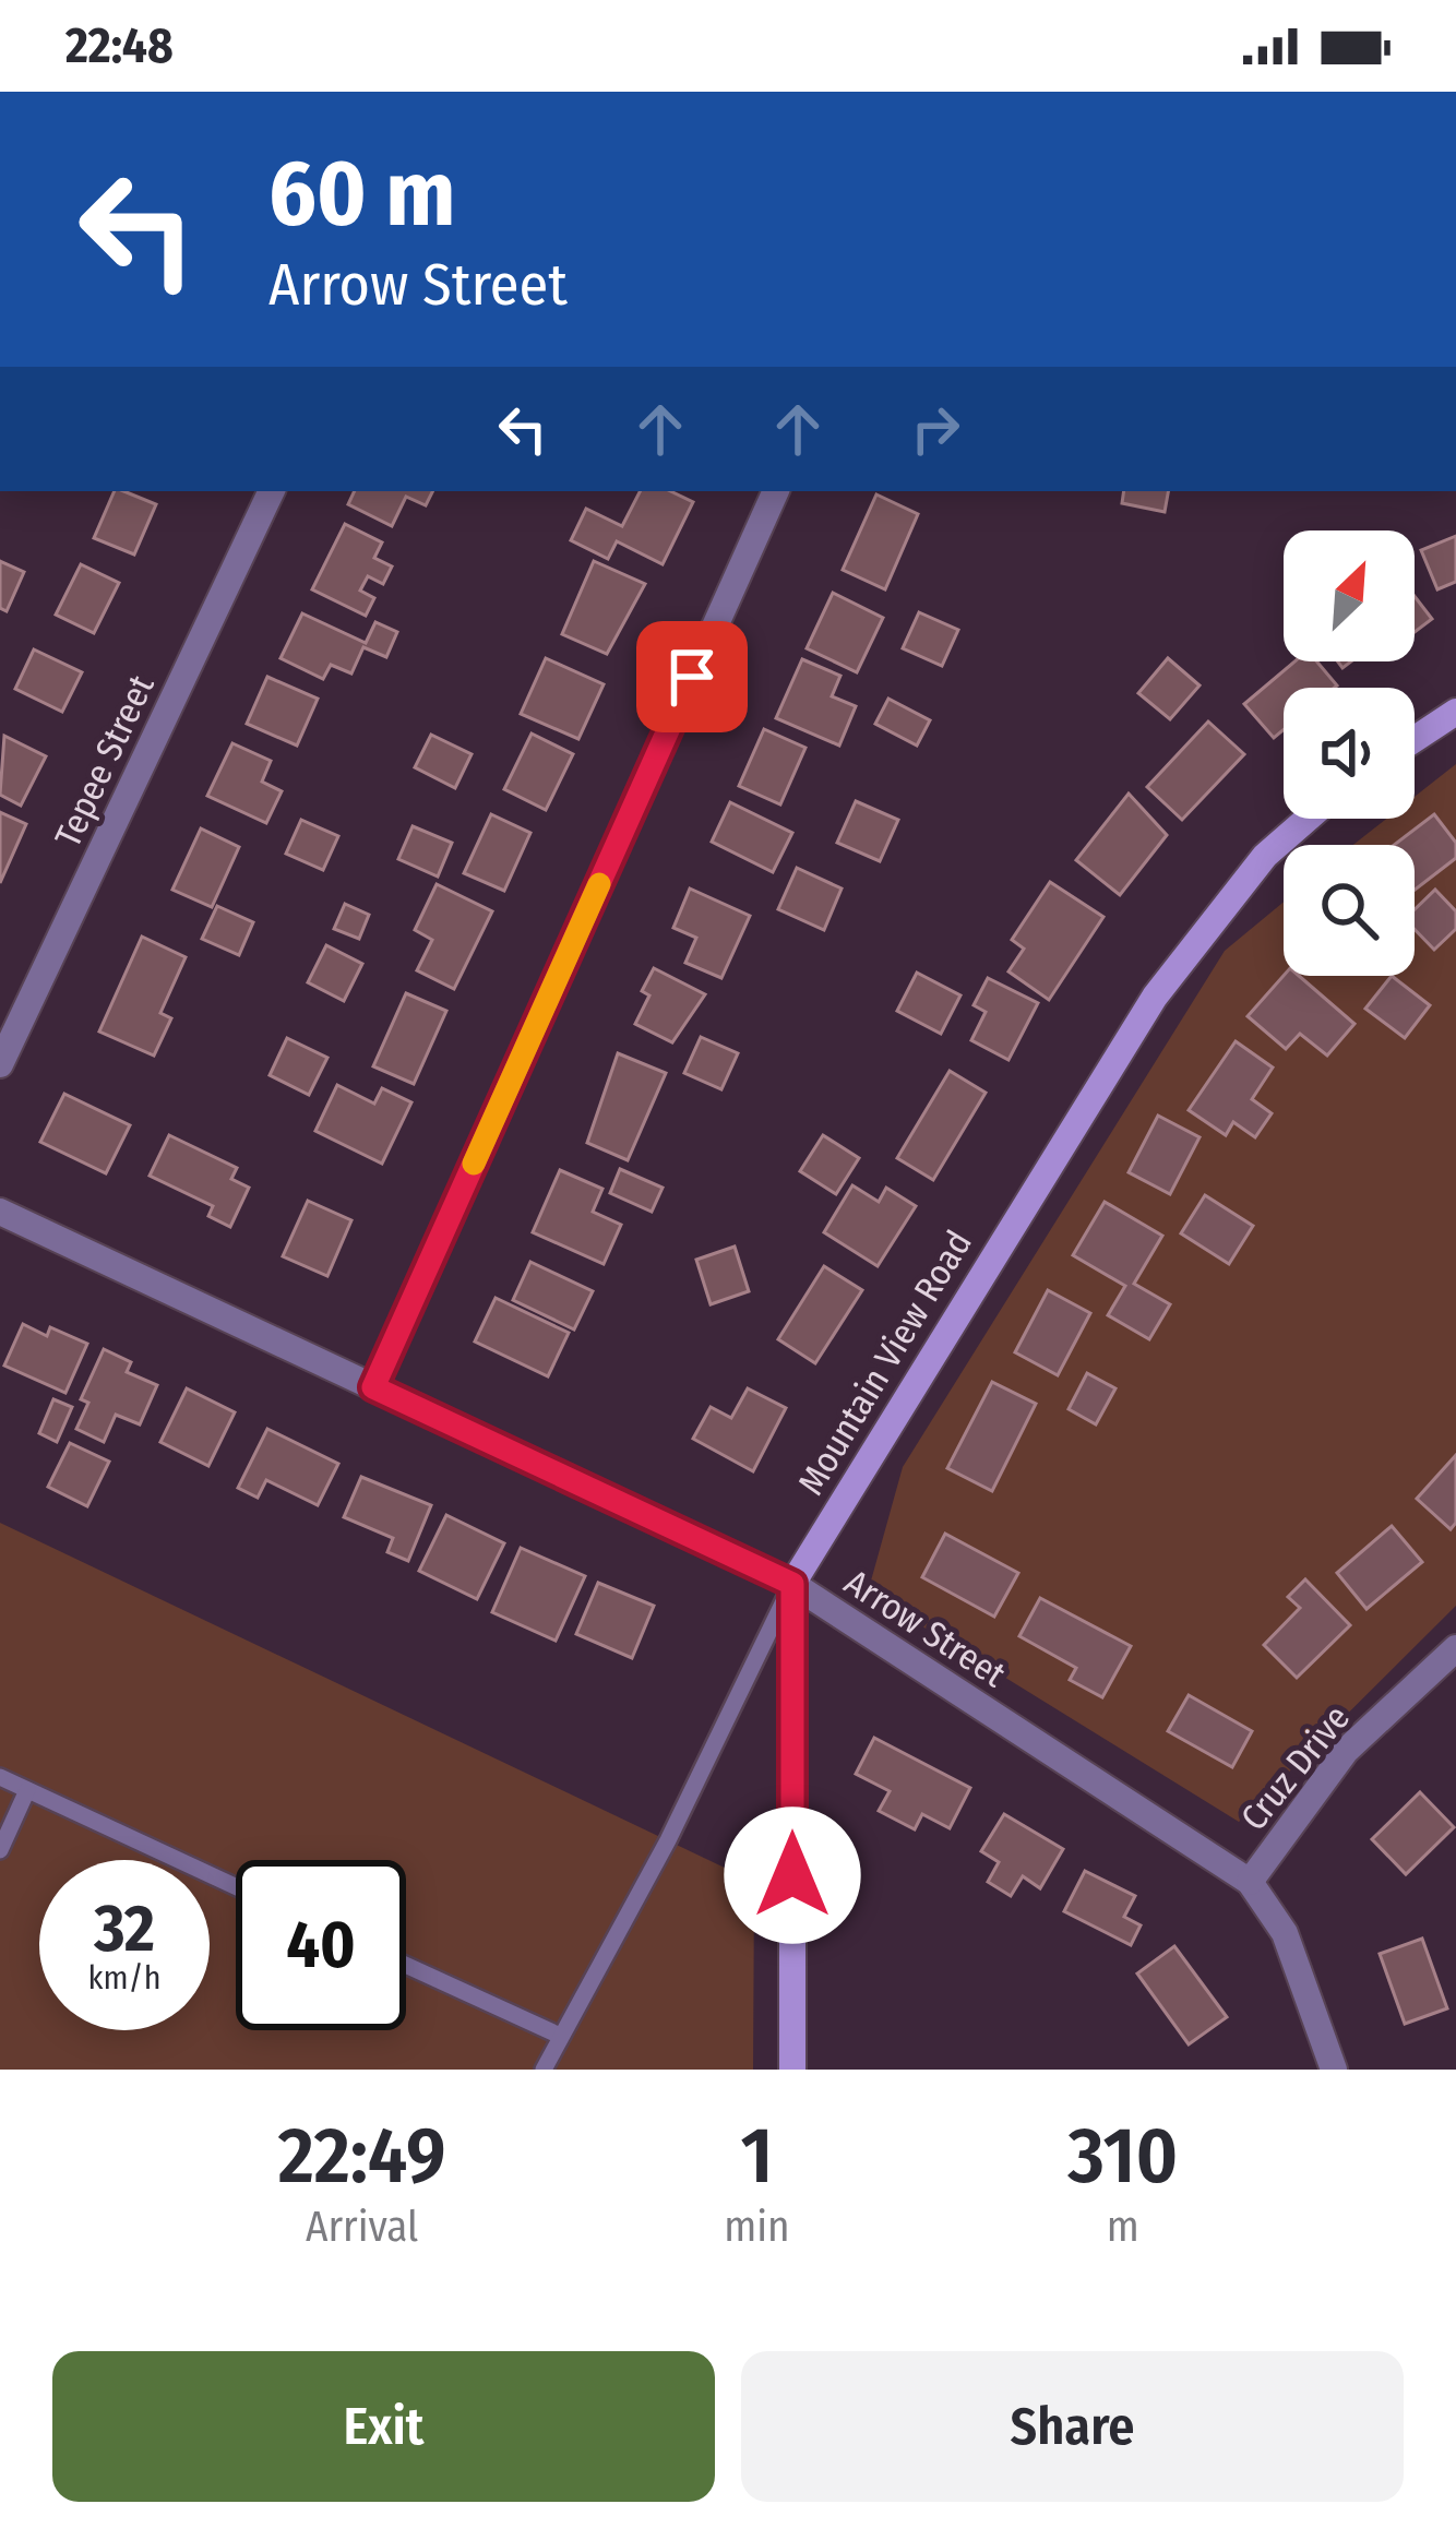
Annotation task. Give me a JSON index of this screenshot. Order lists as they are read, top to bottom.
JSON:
{
  "streets": {
    "street": [
      "Tepee Street",
      "Mountain View Road",
      "Arrow Street",
      "Cruz Drive"
    ]
  },
  "crossings": [
    ["Mountain View Road", "Arrow Street"],
    ["Arrow Street", "Cruz Drive"]
  ],
  "north": "top right",
  "page": {
    "status": "22:48",
    "turn": ["60 m", "Arrow Street"],
    "speed": "32 km/h",
    "limit": "40",
    "eta": [
      "22:49",
      "Arrival",
      "1",
      "min",
      "310",
      "m"
    ],
    "buttons": ["Exit", "Share"]
  }
}
